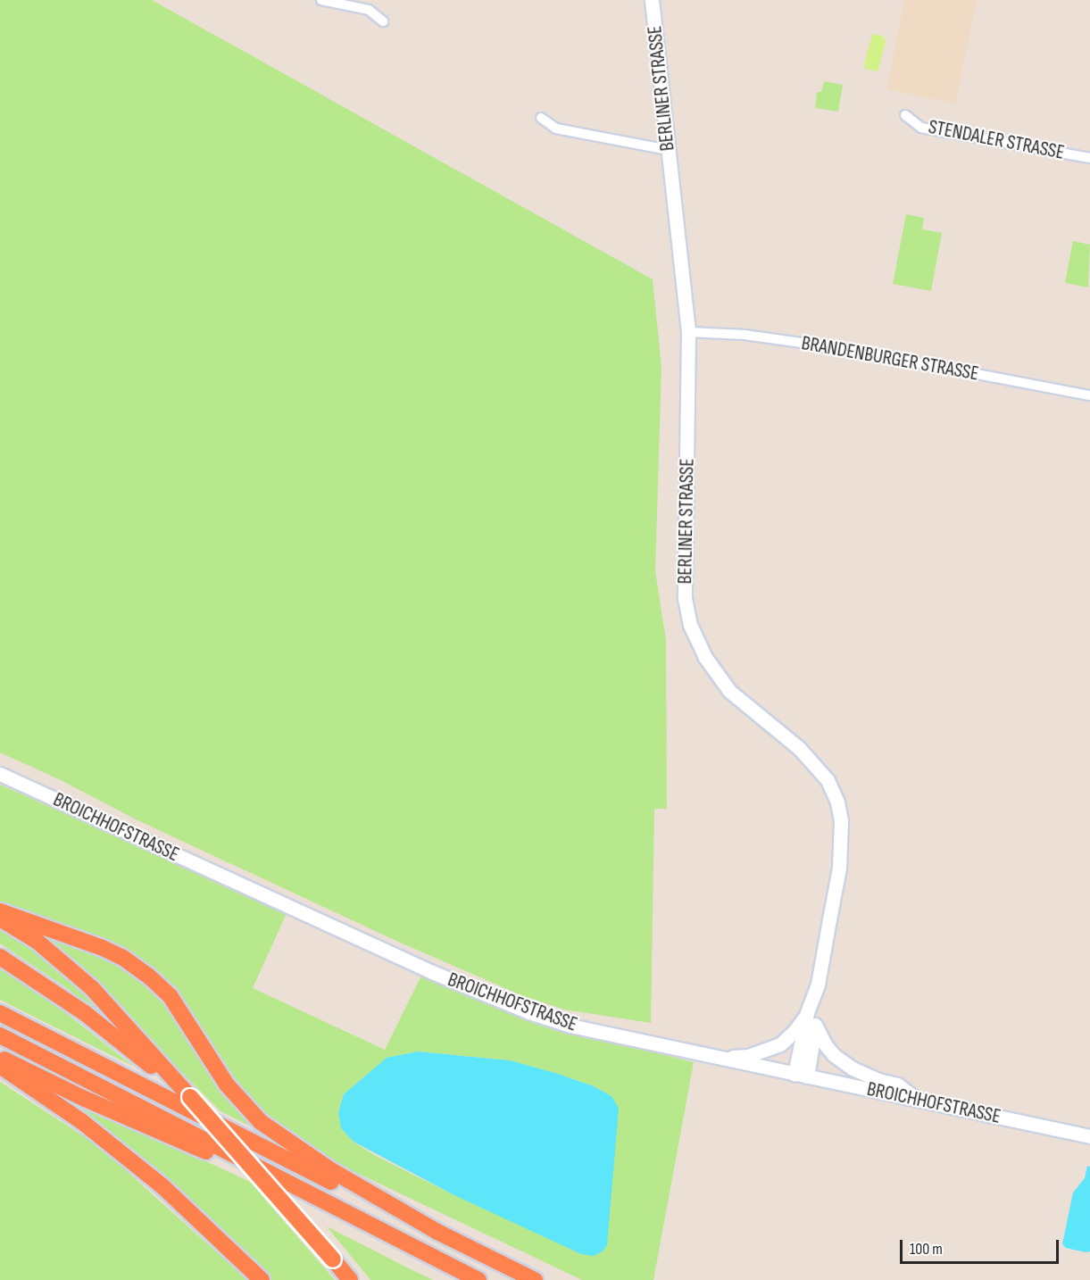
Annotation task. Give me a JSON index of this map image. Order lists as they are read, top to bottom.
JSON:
{
  "streets": {
    "street": [
      "BERLINER STRASSE",
      "STENDALER STRASSE",
      "BRANDENBURGER STRASSE",
      "BROICHHOFSTRASSE"
    ]
  },
  "crossings": [
    ["BERLINER STRASSE", "BRANDENBURGER STRASSE"],
    ["BERLINER STRASSE", "BROICHHOFSTRASSE"]
  ],
  "scale_bar": "100 m"
}
